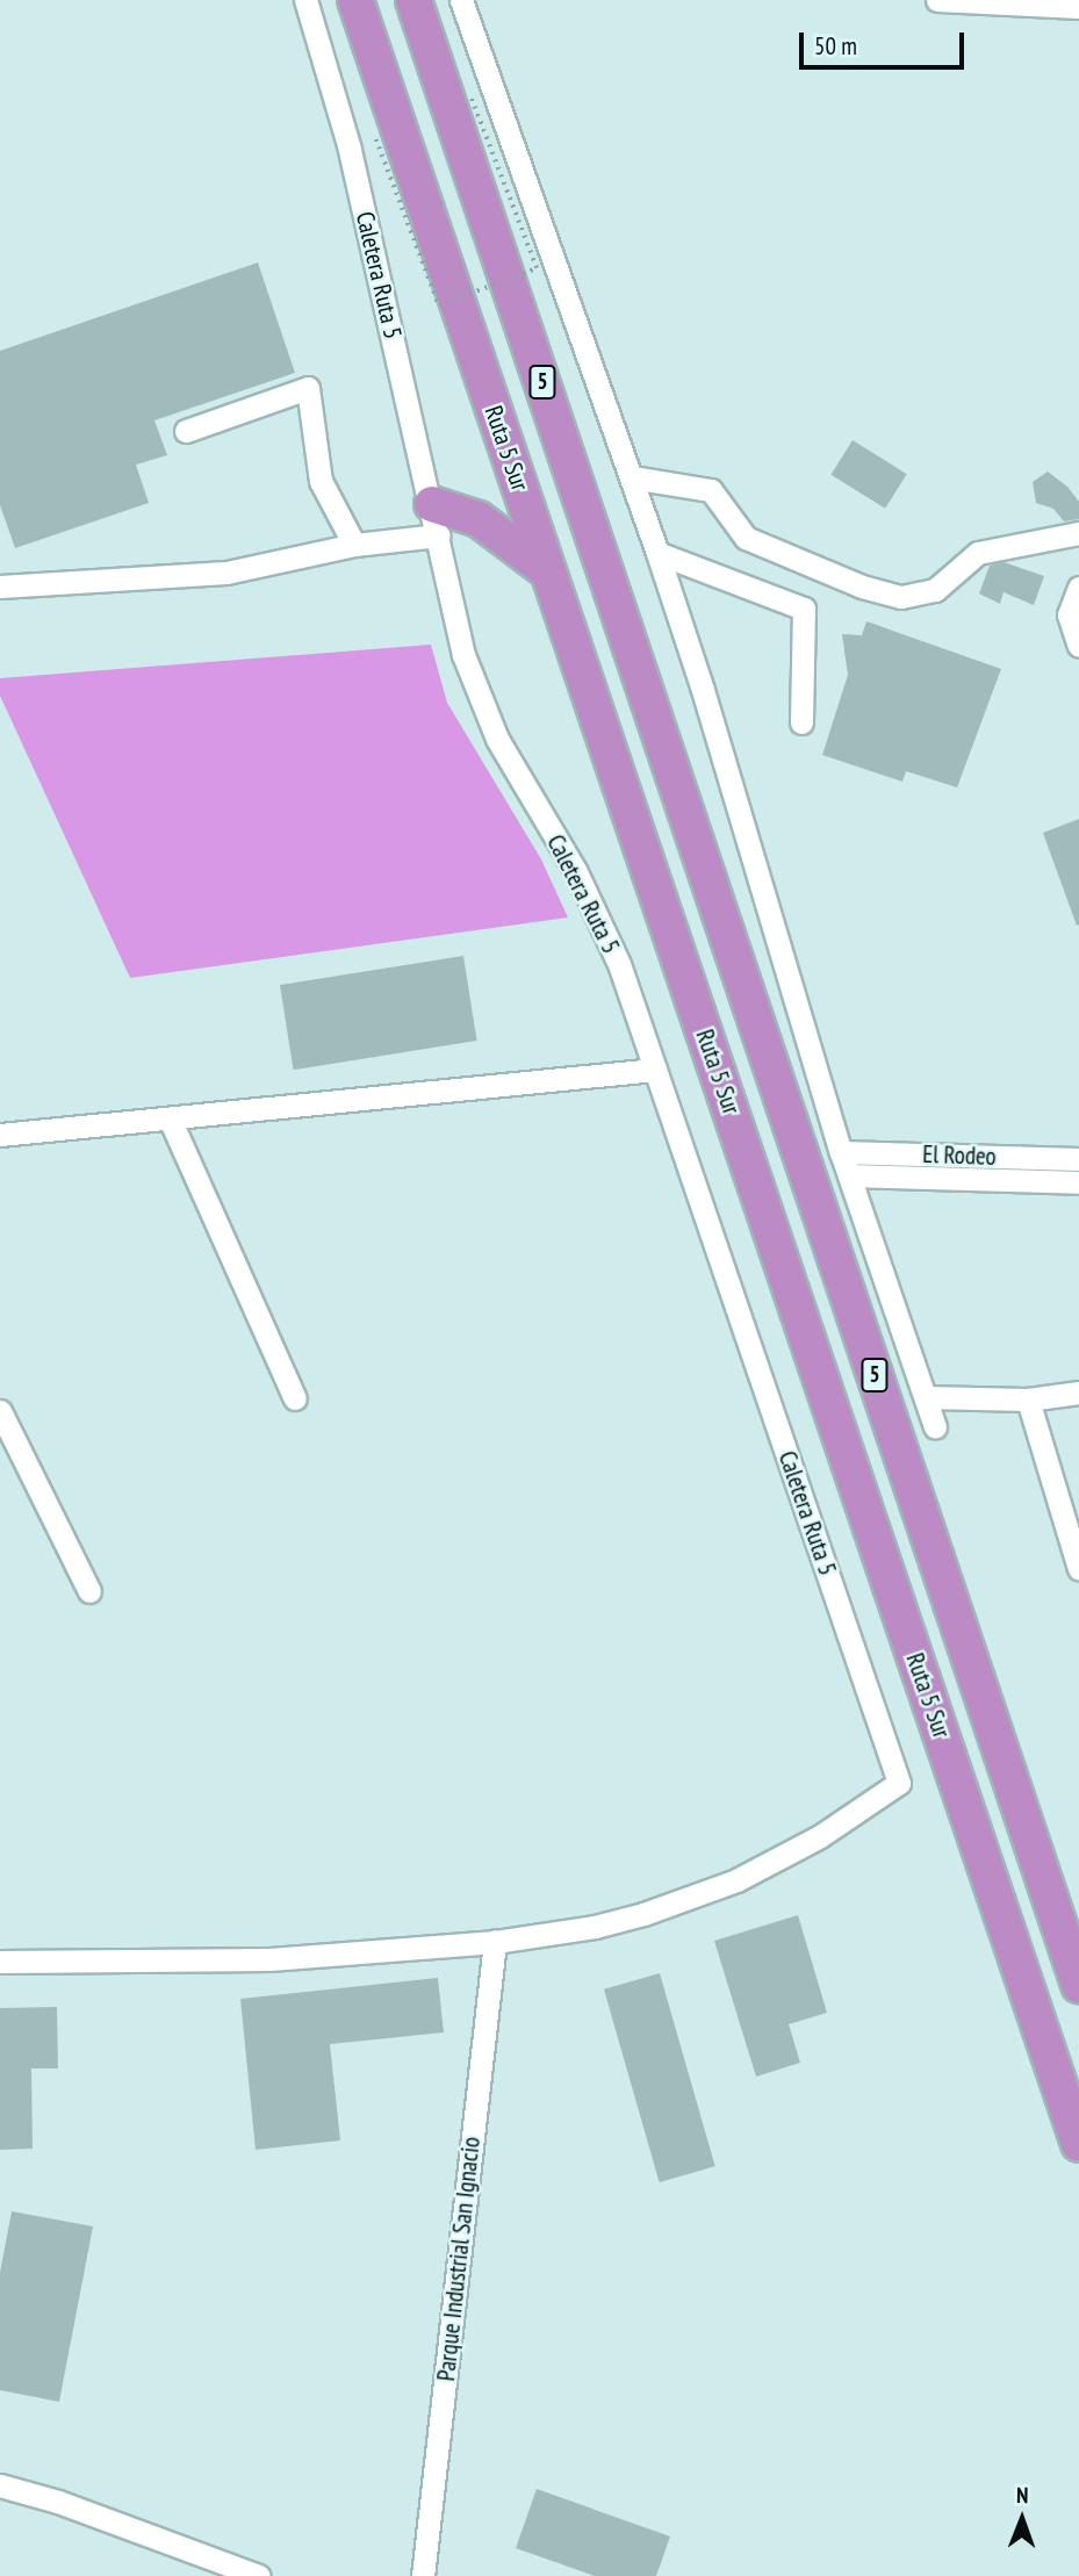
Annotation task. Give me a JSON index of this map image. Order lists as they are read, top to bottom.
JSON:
{
  "streets": {
    "highway": ["5", "Ruta 5 Sur"],
    "street": ["Caletera Ruta 5", "El Rodeo", "Parque Industrial San Ignacio"]
  },
  "crossings": [
    ["Caletera Ruta 5", "Parque Industrial San Ignacio"]
  ],
  "scale_bar": "50 m",
  "north": "top"
}
